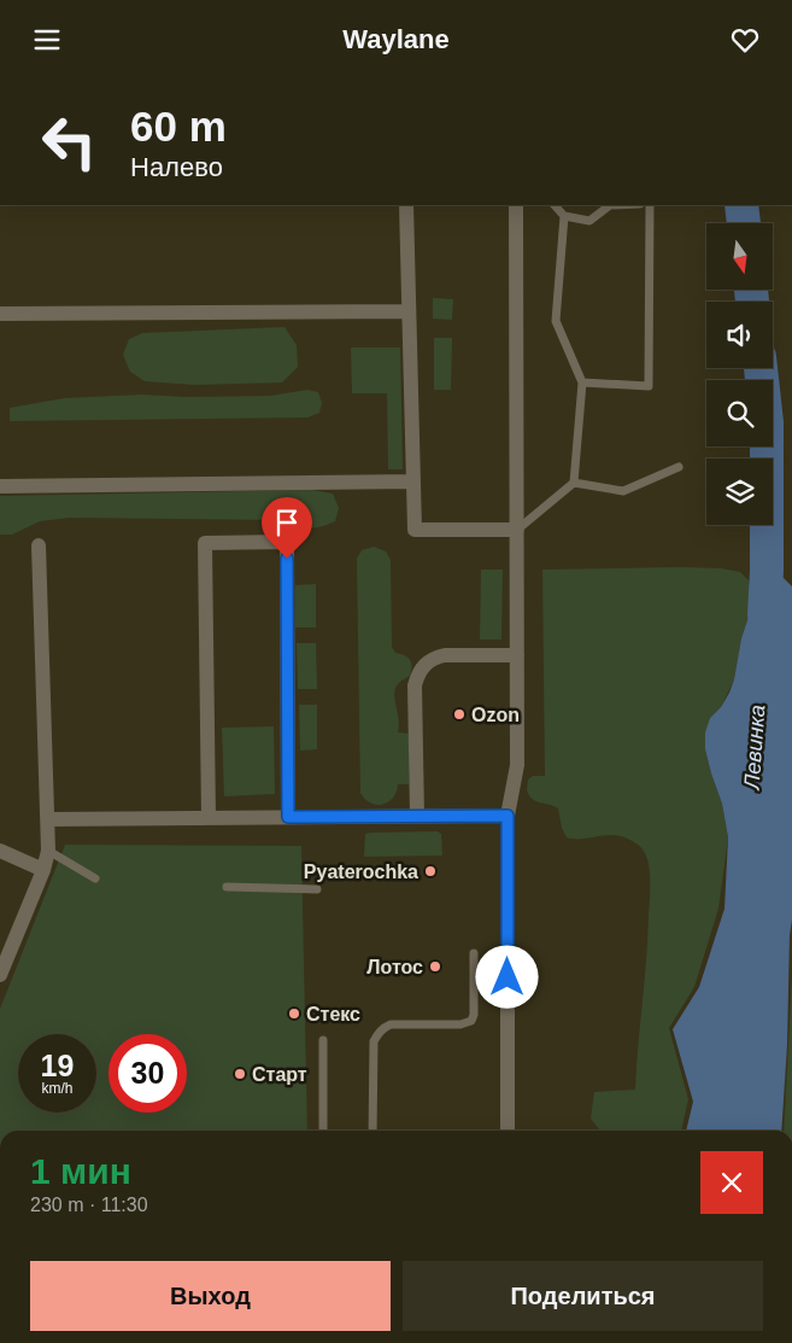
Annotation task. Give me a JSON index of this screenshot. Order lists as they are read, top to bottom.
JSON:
{
  "water": ["Левинка"],
  "places": [
    "Ozon",
    "Pyaterochka",
    "Лотос",
    "Стекс",
    "Старт"
  ],
  "north": "bottom",
  "page": {
    "header": "Waylane",
    "turn": ["60 m", "Налево"],
    "speed": "19 km/h",
    "limit": "30",
    "heading": ["1 мин", "230 m · 11:30"],
    "buttons": ["Выход", "Поделиться"]
  }
}
